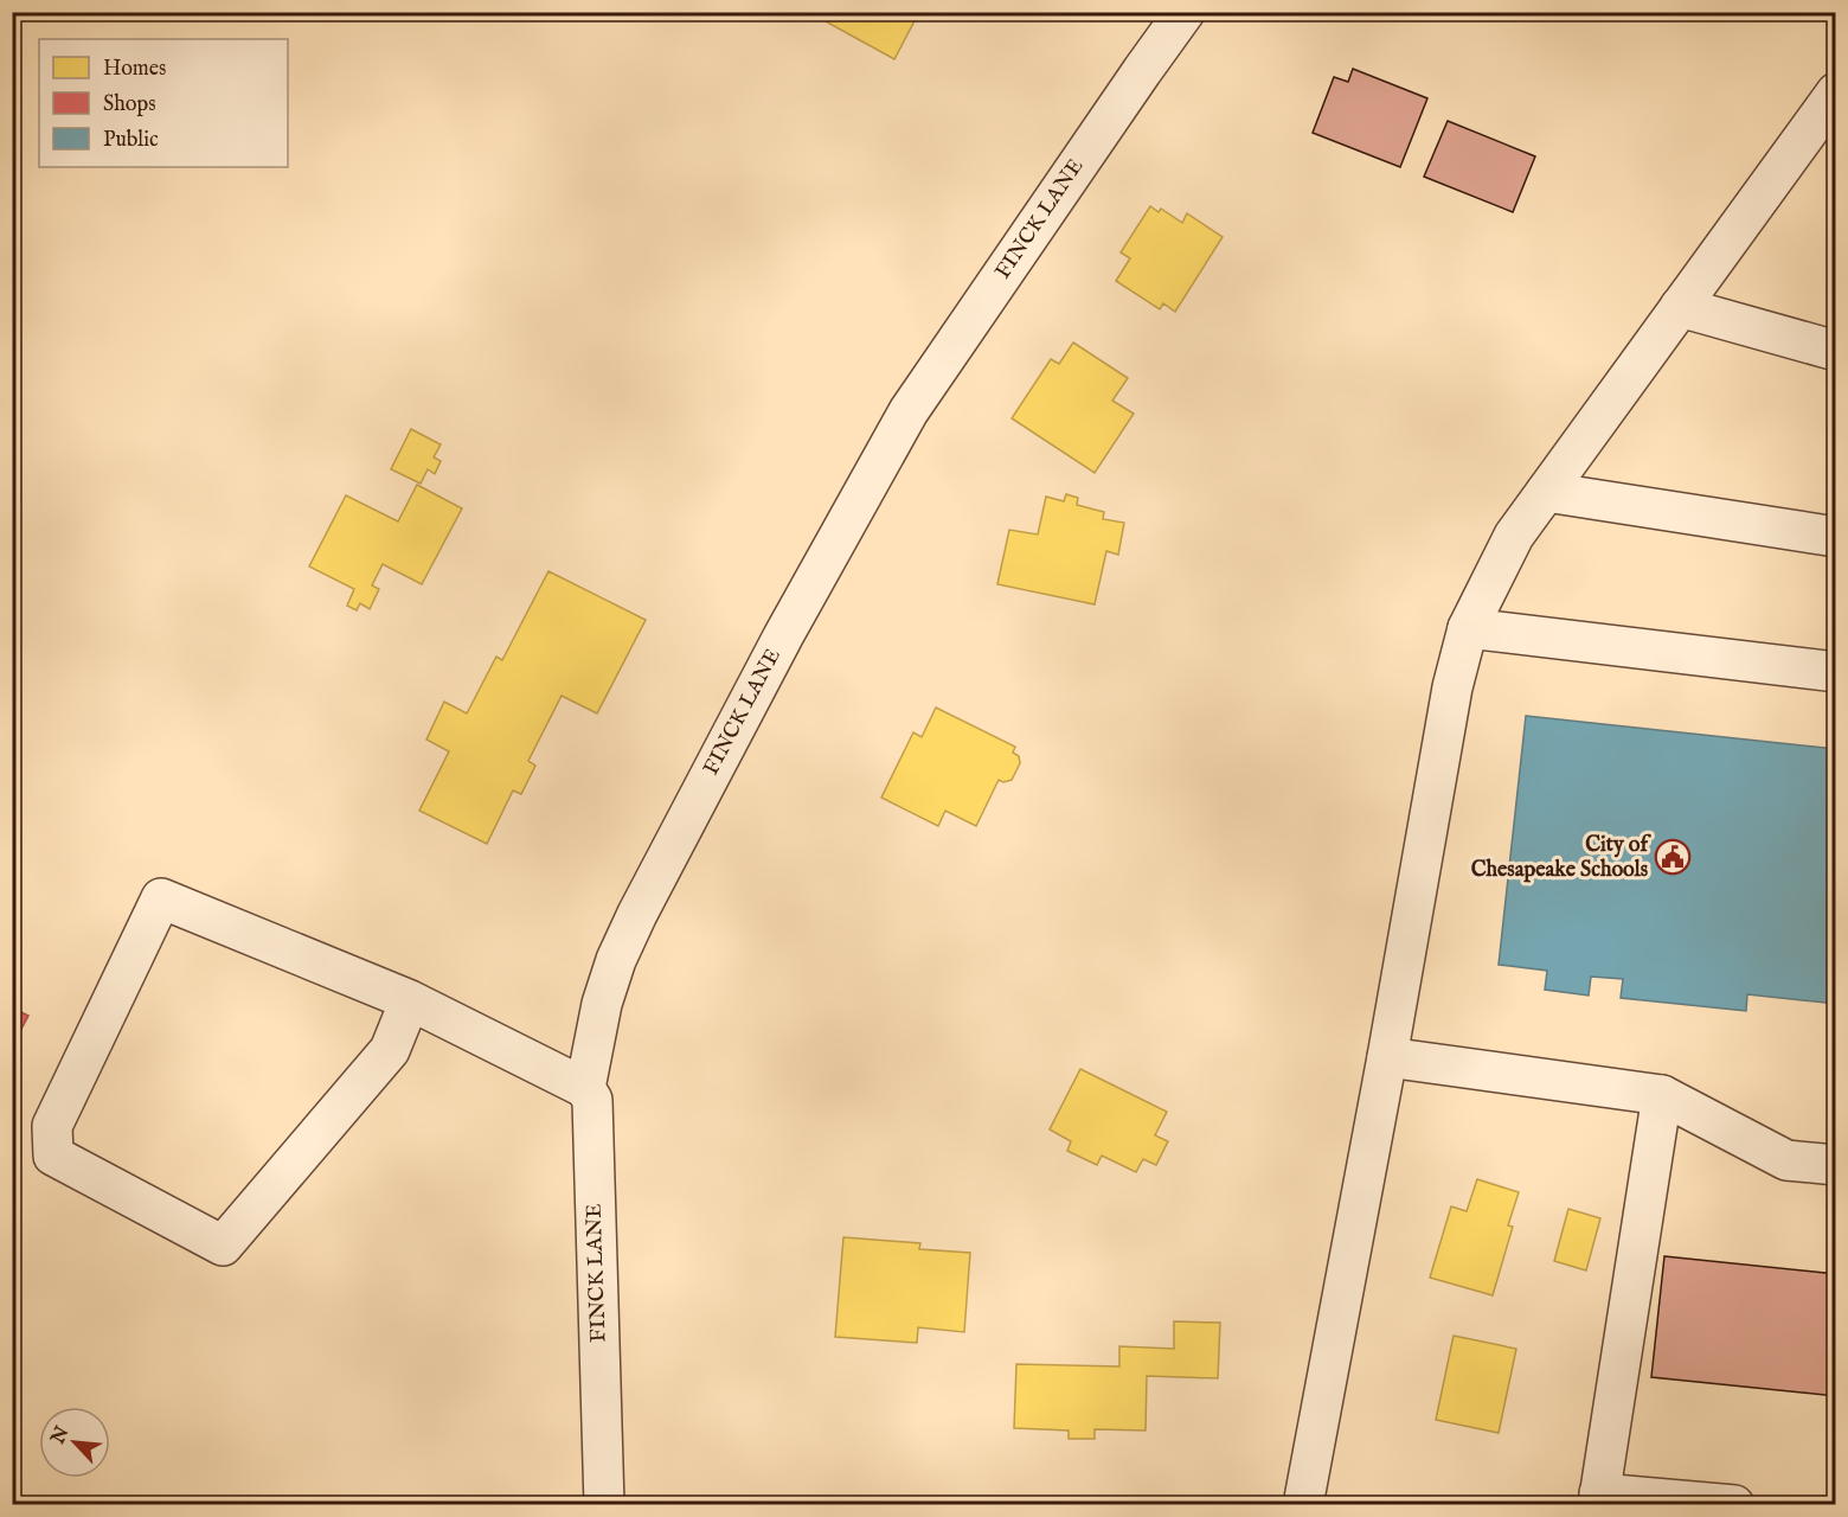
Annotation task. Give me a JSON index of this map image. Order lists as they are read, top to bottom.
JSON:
{
  "streets": {
    "street": ["FINCK LANE"]
  },
  "places": {
    "public building": ["City of Chesapeake Schools"]
  },
  "legend": ["Homes", "Shops", "Public"],
  "north": "top left"
}
